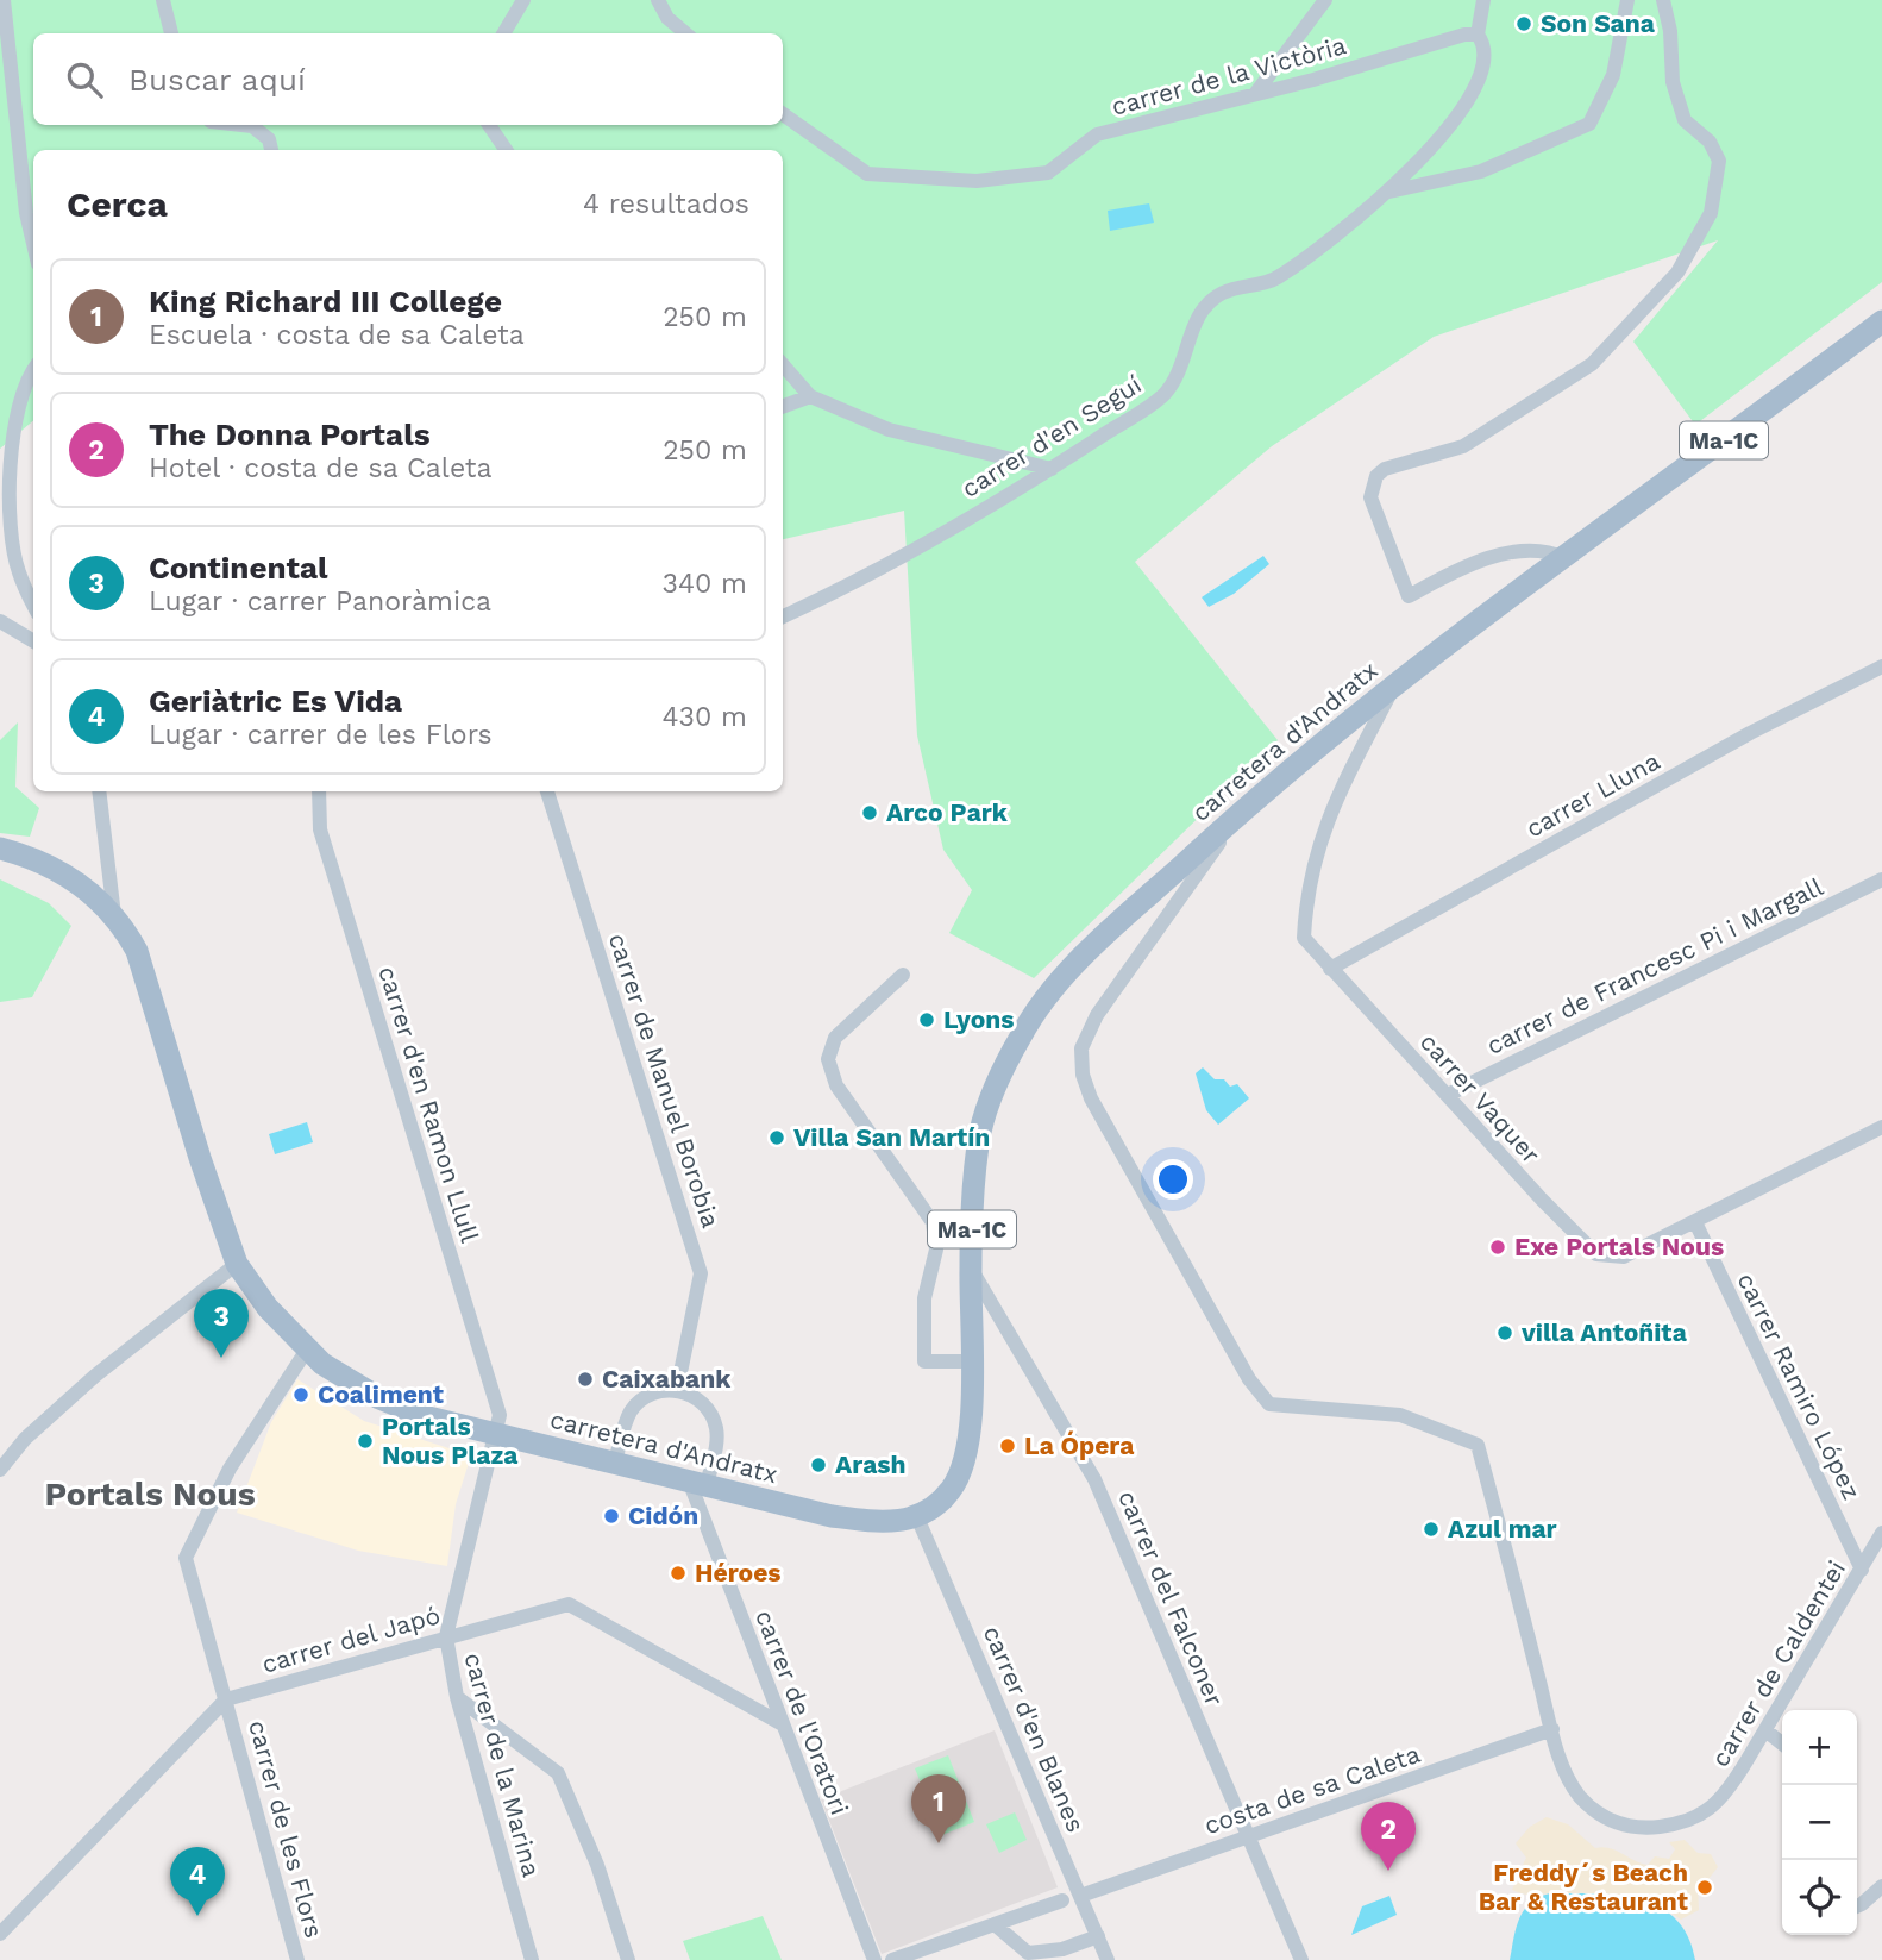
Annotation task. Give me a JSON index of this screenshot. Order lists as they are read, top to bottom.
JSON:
{
  "streets": {
    "main road": ["Ma-1C", "carretera d'Andratx"],
    "street": [
      "carrer de la Victòria",
      "carrer d'en Seguí",
      "carrer Lluna",
      "carrer de Francesc Pi i Margall",
      "carrer de Manuel Borobia",
      "carrer Vaquer",
      "carrer d'en Ramon Llull",
      "carrer Ramiro López",
      "carrer del Falconer",
      "carrer del Japó",
      "carrer de Caldentei",
      "carrer de l'Oratori",
      "carrer d'en Blanes",
      "carrer de la Marina",
      "costa de sa Caleta",
      "carrer de les Flors"
    ]
  },
  "crossings": [
    ["carretera d'Andratx", "carrer de Manuel Borobia"],
    ["carretera d'Andratx", "carrer Vaquer"],
    ["carretera d'Andratx", "carrer d'en Ramon Llull"],
    ["carretera d'Andratx", "carrer del Falconer"],
    ["carretera d'Andratx", "carrer de l'Oratori"],
    ["carretera d'Andratx", "carrer d'en Blanes"],
    ["carretera d'Andratx", "carrer de la Marina"],
    ["carretera d'Andratx", "carrer de les Flors"],
    ["carrer Lluna", "carrer Vaquer"],
    ["carrer de Francesc Pi i Margall", "carrer Vaquer"],
    ["carrer de Manuel Borobia", "carrer de l'Oratori"],
    ["carrer Vaquer", "carrer Ramiro López"],
    ["carrer d'en Ramon Llull", "carrer de la Marina"],
    ["carrer Ramiro López", "carrer de Caldentei"],
    ["carrer del Falconer", "costa de sa Caleta"],
    ["carrer del Japó", "carrer de l'Oratori"],
    ["carrer del Japó", "carrer de la Marina"],
    ["carrer del Japó", "carrer de les Flors"],
    ["carrer de Caldentei", "costa de sa Caleta"]
  ],
  "districts": ["Portals Nous"],
  "places": [
    "Son Sana",
    "Arco Park",
    "Lyons",
    "Villa San Martín",
    "Exe Portals Nous",
    "villa Antoñita",
    "Caixabank",
    "Coaliment",
    "Portals Nous Plaza",
    "La Ópera",
    "Arash",
    "Cidón",
    "Azul mar",
    "Héroes",
    "Freddy´s Beach Bar & Restaurant"
  ],
  "page": {
    "search": "Buscar aquí",
    "heading": ["Cerca", "4 resultados"],
    "list": [
      {
        "mark": "1",
        "name": "King Richard III College",
        "note": "Escuela · costa de sa Caleta",
        "value": "250 m"
      },
      {
        "mark": "2",
        "name": "The Donna Portals",
        "note": "Hotel · costa de sa Caleta",
        "value": "250 m"
      },
      {
        "mark": "3",
        "name": "Continental",
        "note": "Lugar · carrer Panoràmica",
        "value": "340 m"
      },
      {
        "mark": "4",
        "name": "Geriàtric Es Vida",
        "note": "Lugar · carrer de les Flors",
        "value": "430 m"
      }
    ],
    "pins": [
      "3",
      "1",
      "2",
      "4"
    ],
    "map_buttons": ["+", "−"]
  }
}
